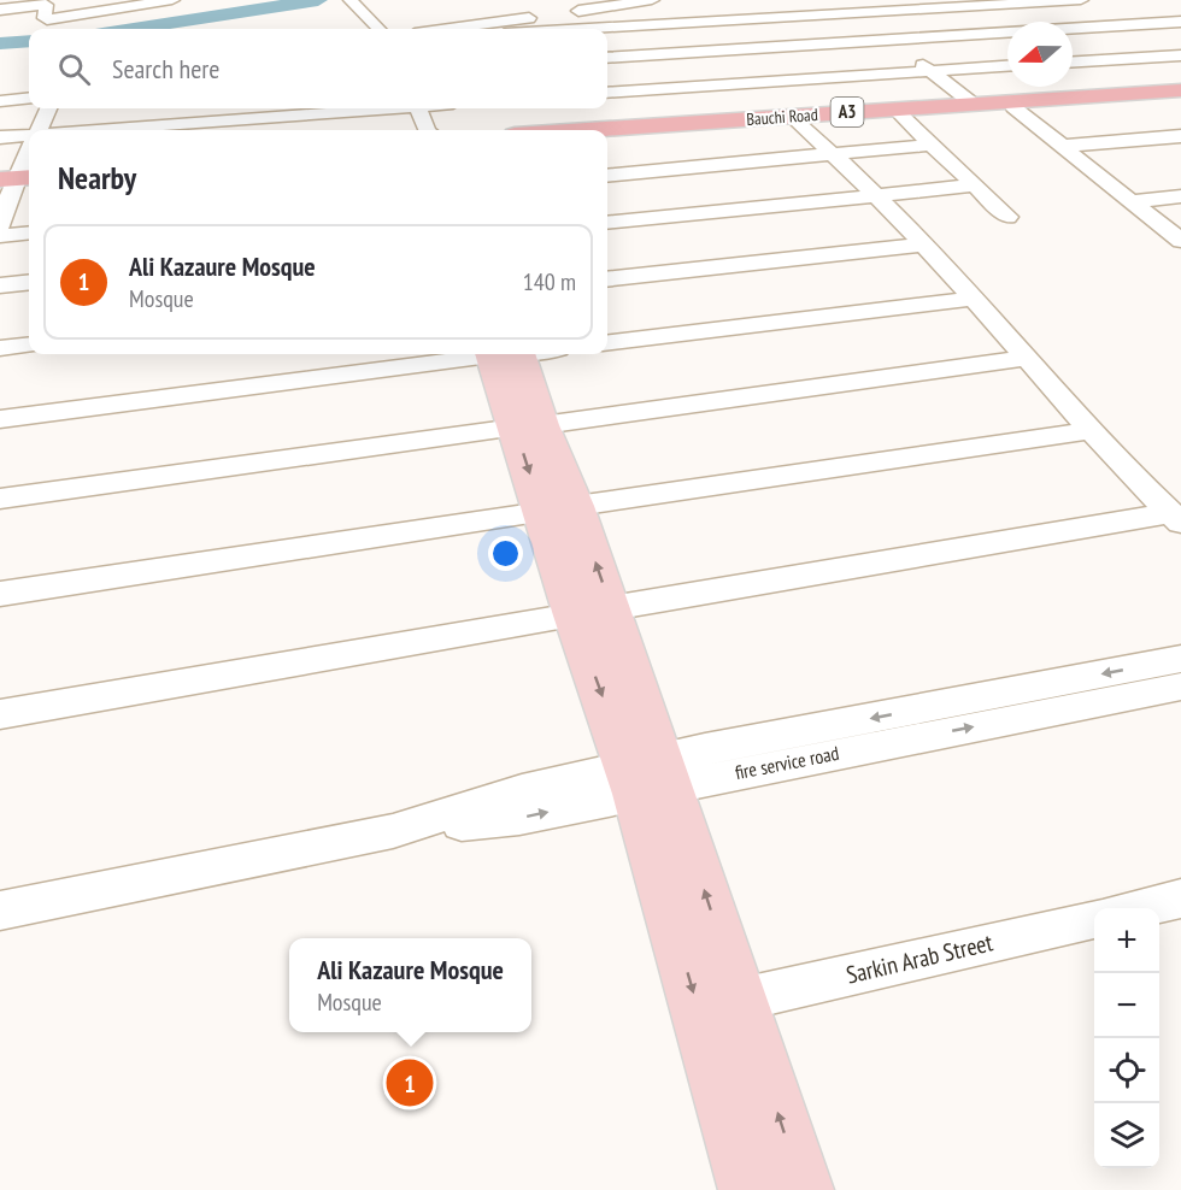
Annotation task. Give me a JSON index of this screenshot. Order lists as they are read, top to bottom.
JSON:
{
  "streets": {
    "highway": ["A3", "Bauchi Road"],
    "street": ["fire service road", "Sarkin Arab Street"]
  },
  "north": "left",
  "page": {
    "search": "Search here",
    "heading": "Nearby",
    "list": [
      {
        "mark": "1",
        "name": "Ali Kazaure Mosque",
        "note": "Mosque",
        "value": "140 m"
      }
    ],
    "map_buttons": ["+", "−"],
    "popup": ["Ali Kazaure Mosque", "Mosque"],
    "pins": "1"
  }
}
